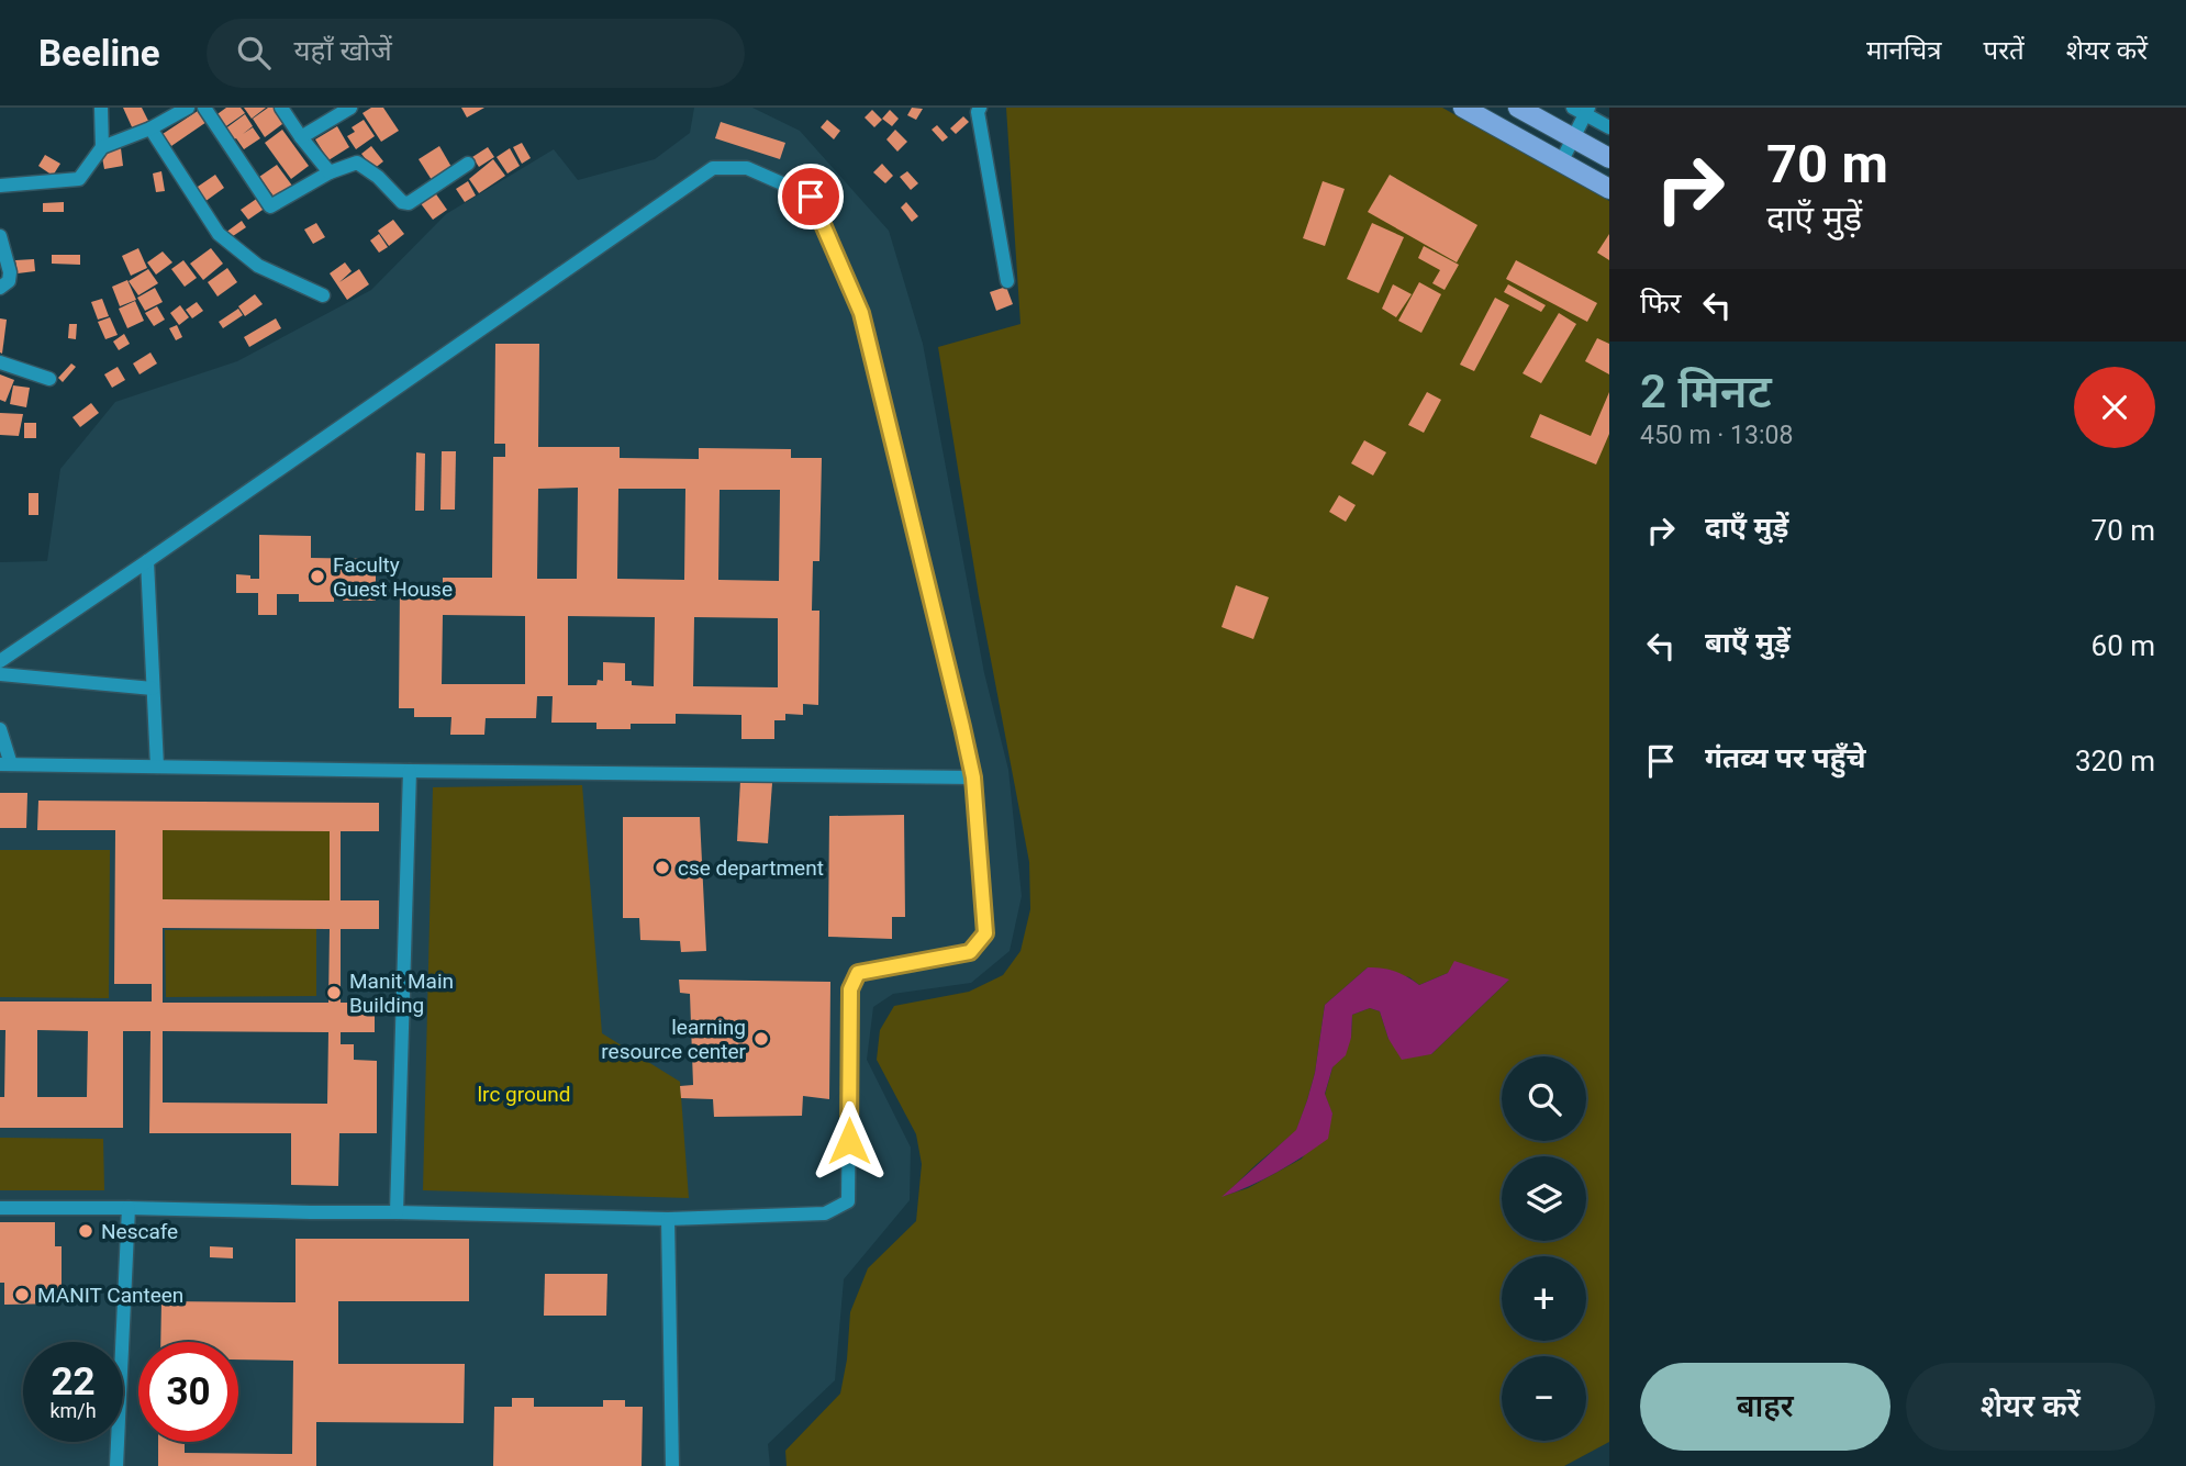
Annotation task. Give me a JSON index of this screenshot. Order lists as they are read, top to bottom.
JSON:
{
  "parks": ["lrc ground"],
  "places": [
    "Faculty Guest House",
    "cse department",
    "Manit Main Building",
    "learning resource center",
    "Nescafe",
    "MANIT Canteen"
  ],
  "page": {
    "header": "Beeline",
    "search": "यहाँ खोजें",
    "nav": ["मानचित्र", "परतें", "शेयर करें"],
    "turn": ["70 m", "दाएँ मुड़ें"],
    "then": "फिर",
    "heading": ["2 मिनट", "450 m · 13:08"],
    "list": [
      {
        "name": "दाएँ मुड़ें",
        "value": "70 m"
      },
      {
        "name": "बाएँ मुड़ें",
        "value": "60 m"
      },
      {
        "name": "गंतव्य पर पहुँचे",
        "value": "320 m"
      }
    ],
    "map_buttons": ["+", "−"],
    "speed": "22 km/h",
    "limit": "30",
    "buttons": ["बाहर", "शेयर करें"]
  }
}
